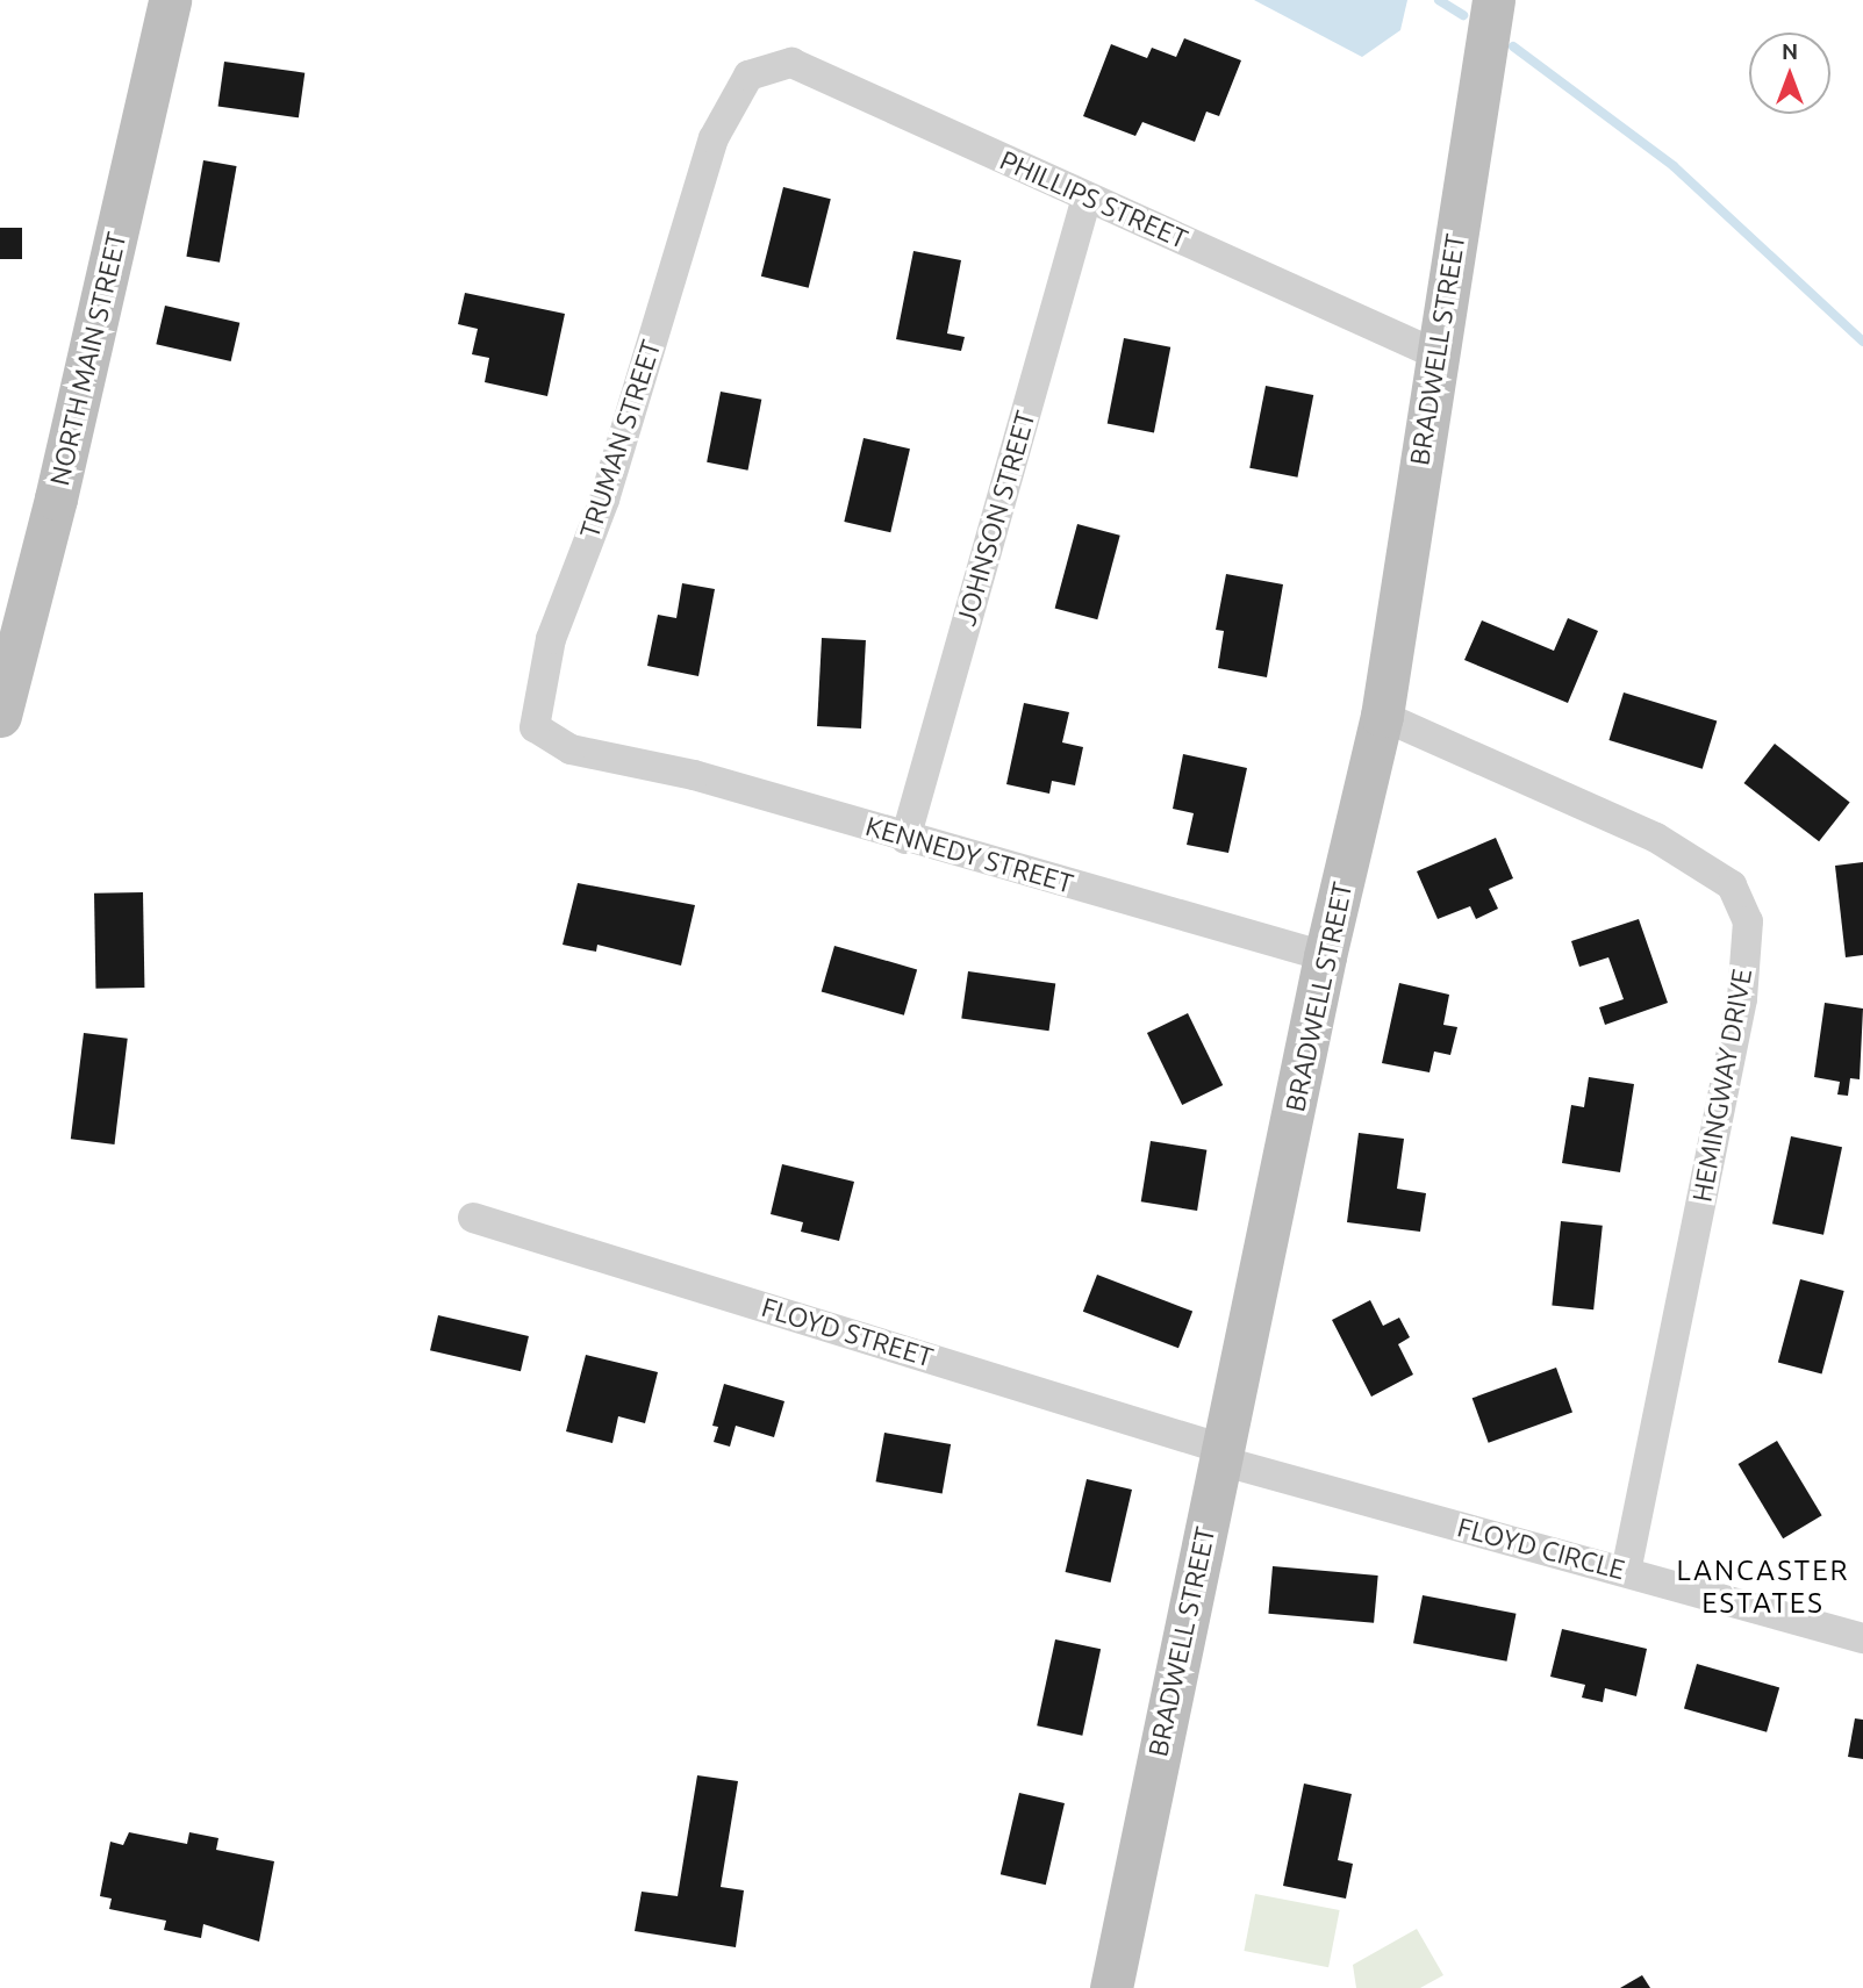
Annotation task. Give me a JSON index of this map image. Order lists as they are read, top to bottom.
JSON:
{
  "streets": {
    "street": [
      "PHILLIPS STREET",
      "BRADWELL STREET",
      "NORTH MAIN STREET",
      "TRUMAN STREET",
      "JOHNSON STREET",
      "KENNEDY STREET",
      "HEMINGWAY DRIVE",
      "FLOYD STREET",
      "FLOYD CIRCLE"
    ]
  },
  "crossings": [
    ["PHILLIPS STREET", "BRADWELL STREET"],
    ["PHILLIPS STREET", "TRUMAN STREET"],
    ["PHILLIPS STREET", "JOHNSON STREET"],
    ["BRADWELL STREET", "KENNEDY STREET"],
    ["BRADWELL STREET", "HEMINGWAY DRIVE"],
    ["BRADWELL STREET", "FLOYD STREET"],
    ["BRADWELL STREET", "FLOYD CIRCLE"],
    ["TRUMAN STREET", "KENNEDY STREET"],
    ["JOHNSON STREET", "KENNEDY STREET"],
    ["HEMINGWAY DRIVE", "FLOYD CIRCLE"],
    ["FLOYD STREET", "FLOYD CIRCLE"]
  ],
  "districts": ["LANCASTER ESTATES"],
  "north": "top"
}
